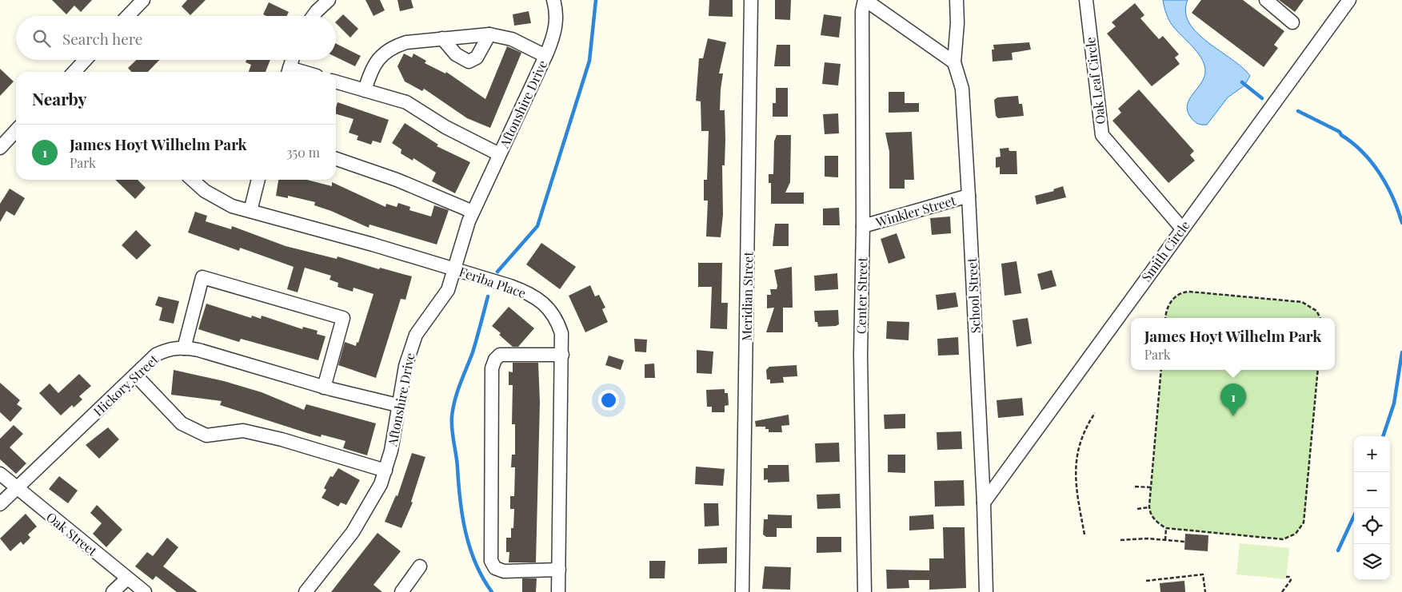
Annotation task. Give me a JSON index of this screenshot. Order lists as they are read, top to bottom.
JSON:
{
  "streets": {
    "street": [
      "Oak Leaf Circle",
      "Aftonshire Drive",
      "Winkler Street",
      "Smith Circle",
      "Feriba Place",
      "Center Street",
      "School Street",
      "Meridian Street",
      "Hickory Street",
      "Oak Street"
    ]
  },
  "crossings": [
    ["Oak Leaf Circle", "Smith Circle"],
    ["Aftonshire Drive", "Feriba Place"],
    ["Aftonshire Drive", "Hickory Street"],
    ["Winkler Street", "Center Street"],
    ["Winkler Street", "School Street"],
    ["Smith Circle", "School Street"],
    ["Hickory Street", "Oak Street"]
  ],
  "page": {
    "search": "Search here",
    "heading": "Nearby",
    "list": [
      {
        "mark": "1",
        "name": "James Hoyt Wilhelm Park",
        "note": "Park",
        "value": "350 m"
      }
    ],
    "popup": ["James Hoyt Wilhelm Park", "Park"],
    "pins": "1",
    "map_buttons": ["+", "−"]
  }
}
